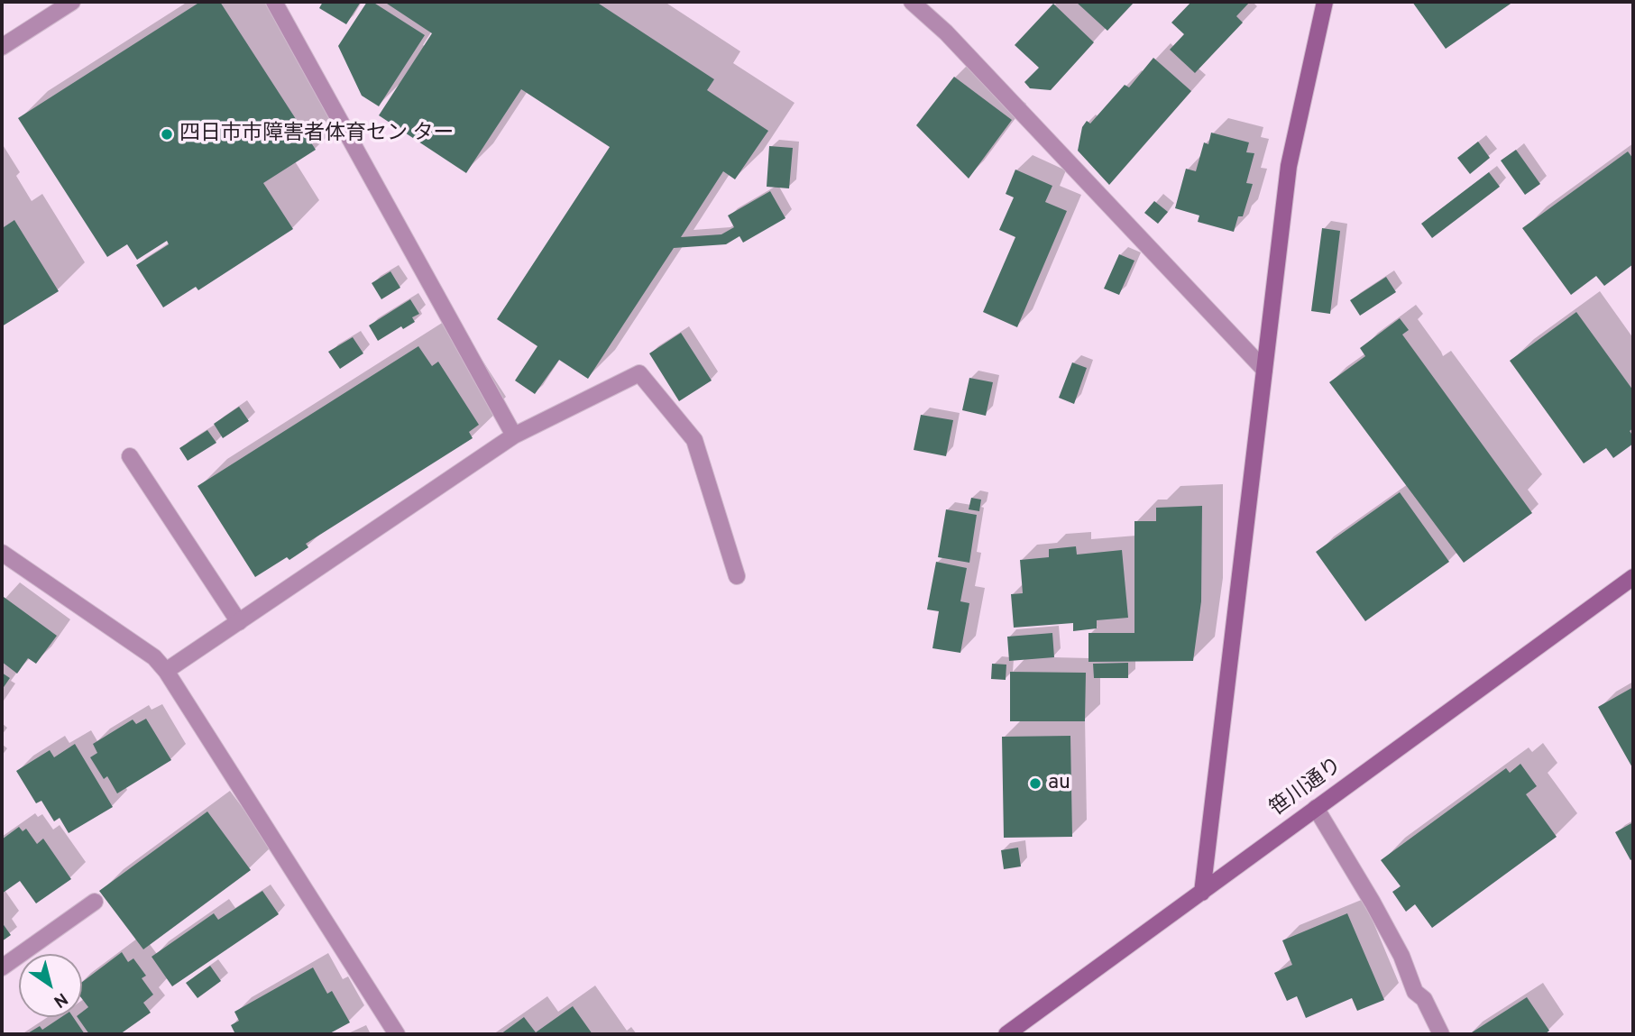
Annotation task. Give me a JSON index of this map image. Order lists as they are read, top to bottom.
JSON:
{
  "streets": {
    "street": ["笹川通り"]
  },
  "places": ["四日市市障害者体育セン ター", "au"],
  "north": "bottom right"
}
